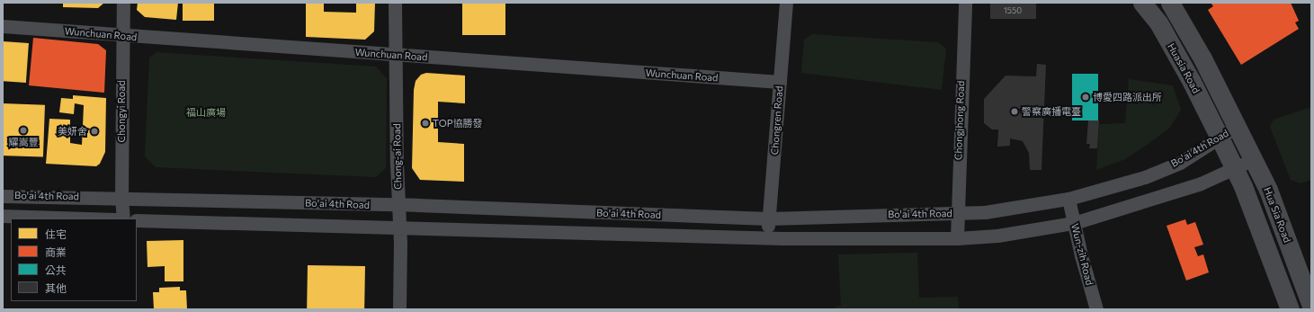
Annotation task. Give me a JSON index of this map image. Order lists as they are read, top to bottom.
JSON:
{
  "streets": {
    "street": [
      "Wunchuan Road",
      "Huasia Road",
      "Chongyi Road",
      "Chongren Road",
      "Chongjhong Road",
      "Bo'ai 4th Road",
      "Chong-ai Road",
      "Hua Sia Road",
      "Wun-zih Road"
    ]
  },
  "crossings": [
    ["Wunchuan Road", "Chongyi Road"],
    ["Wunchuan Road", "Chongren Road"],
    ["Wunchuan Road", "Chong-ai Road"],
    ["Huasia Road", "Bo'ai 4th Road"],
    ["Huasia Road", "Hua Sia Road"],
    ["Chongyi Road", "Bo'ai 4th Road"],
    ["Chongren Road", "Bo'ai 4th Road"],
    ["Chongjhong Road", "Bo'ai 4th Road"],
    ["Bo'ai 4th Road", "Chong-ai Road"],
    ["Bo'ai 4th Road", "Hua Sia Road"],
    ["Bo'ai 4th Road", "Wun-zih Road"]
  ],
  "parks": ["福山廣場"],
  "places": [
    "博愛四路派出所",
    "警察廣播電臺",
    "TOP協勝發",
    "耀嵩豐",
    "美妍舍"
  ],
  "house_numbers": ["1550"],
  "legend": [
    "住宅",
    "商業",
    "公共",
    "其他"
  ]
}
